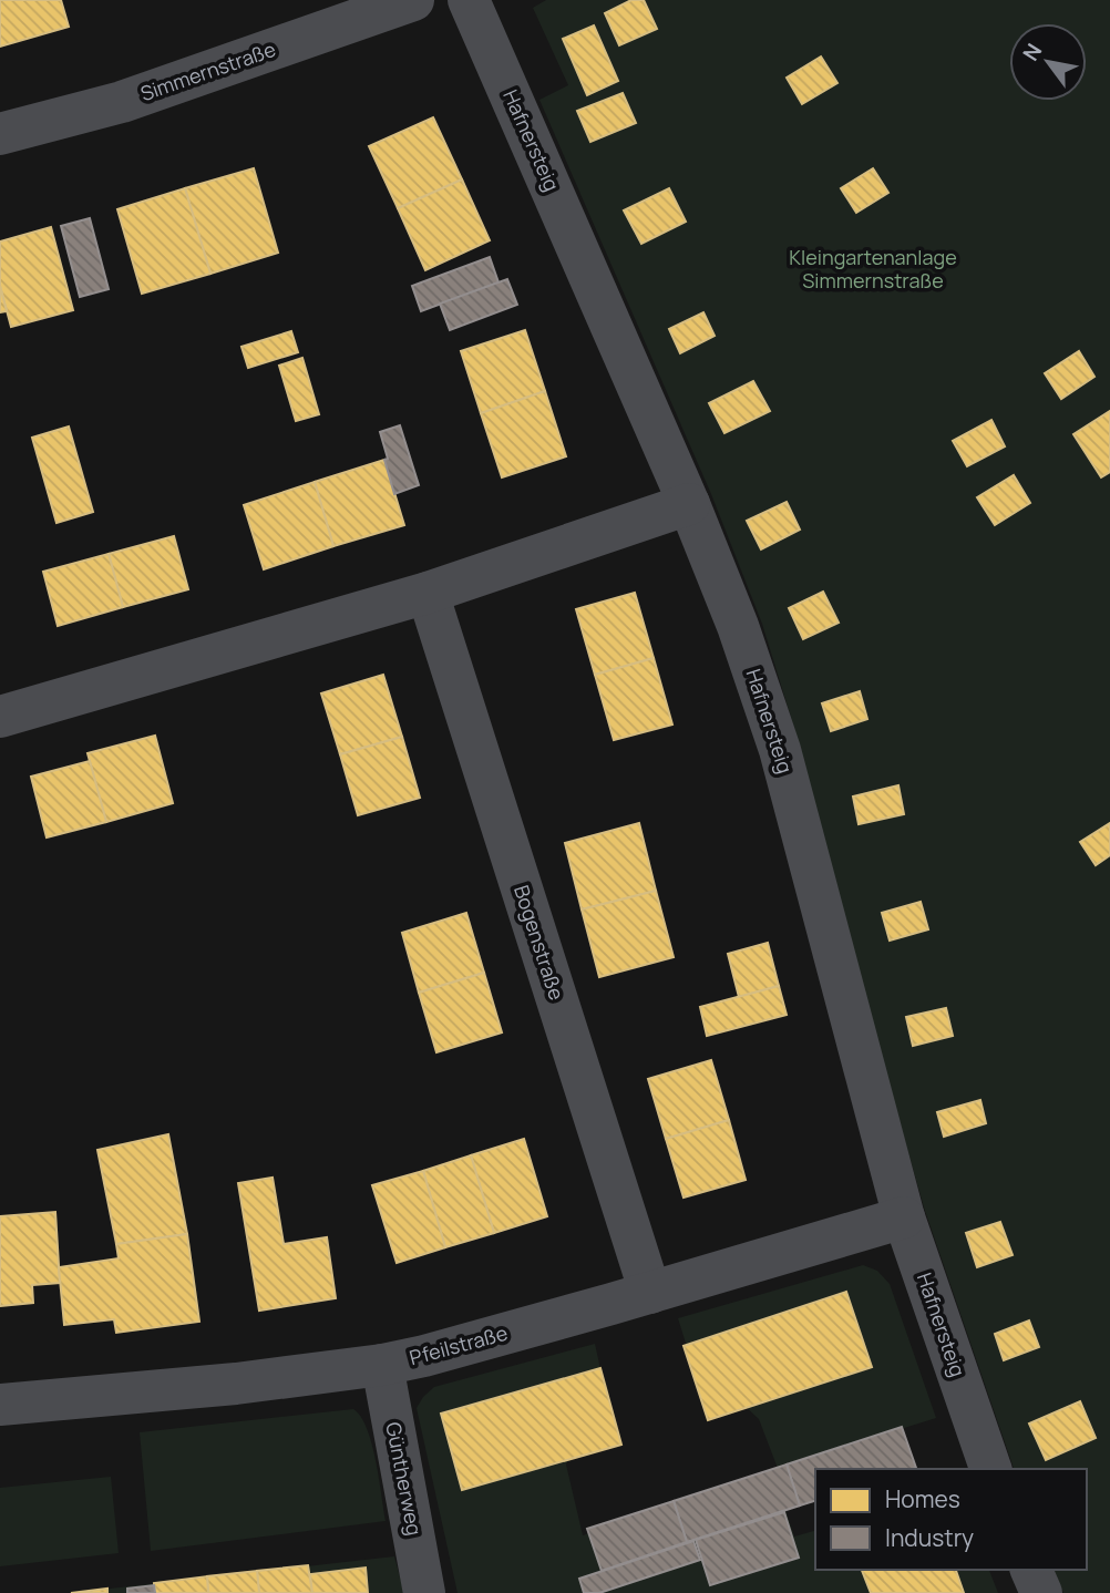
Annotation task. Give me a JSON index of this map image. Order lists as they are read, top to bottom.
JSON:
{
  "streets": {
    "street": [
      "Simmernstraße",
      "Hafnersteig",
      "Bogenstraße",
      "Pfeilstraße",
      "Güntherweg"
    ]
  },
  "crossings": [
    ["Hafnersteig", "Pfeilstraße"],
    ["Bogenstraße", "Pfeilstraße"],
    ["Pfeilstraße", "Güntherweg"]
  ],
  "parks": ["Kleingartenanlage Simmernstraße"],
  "legend": ["Homes", "Industry"],
  "north": "top left"
}
